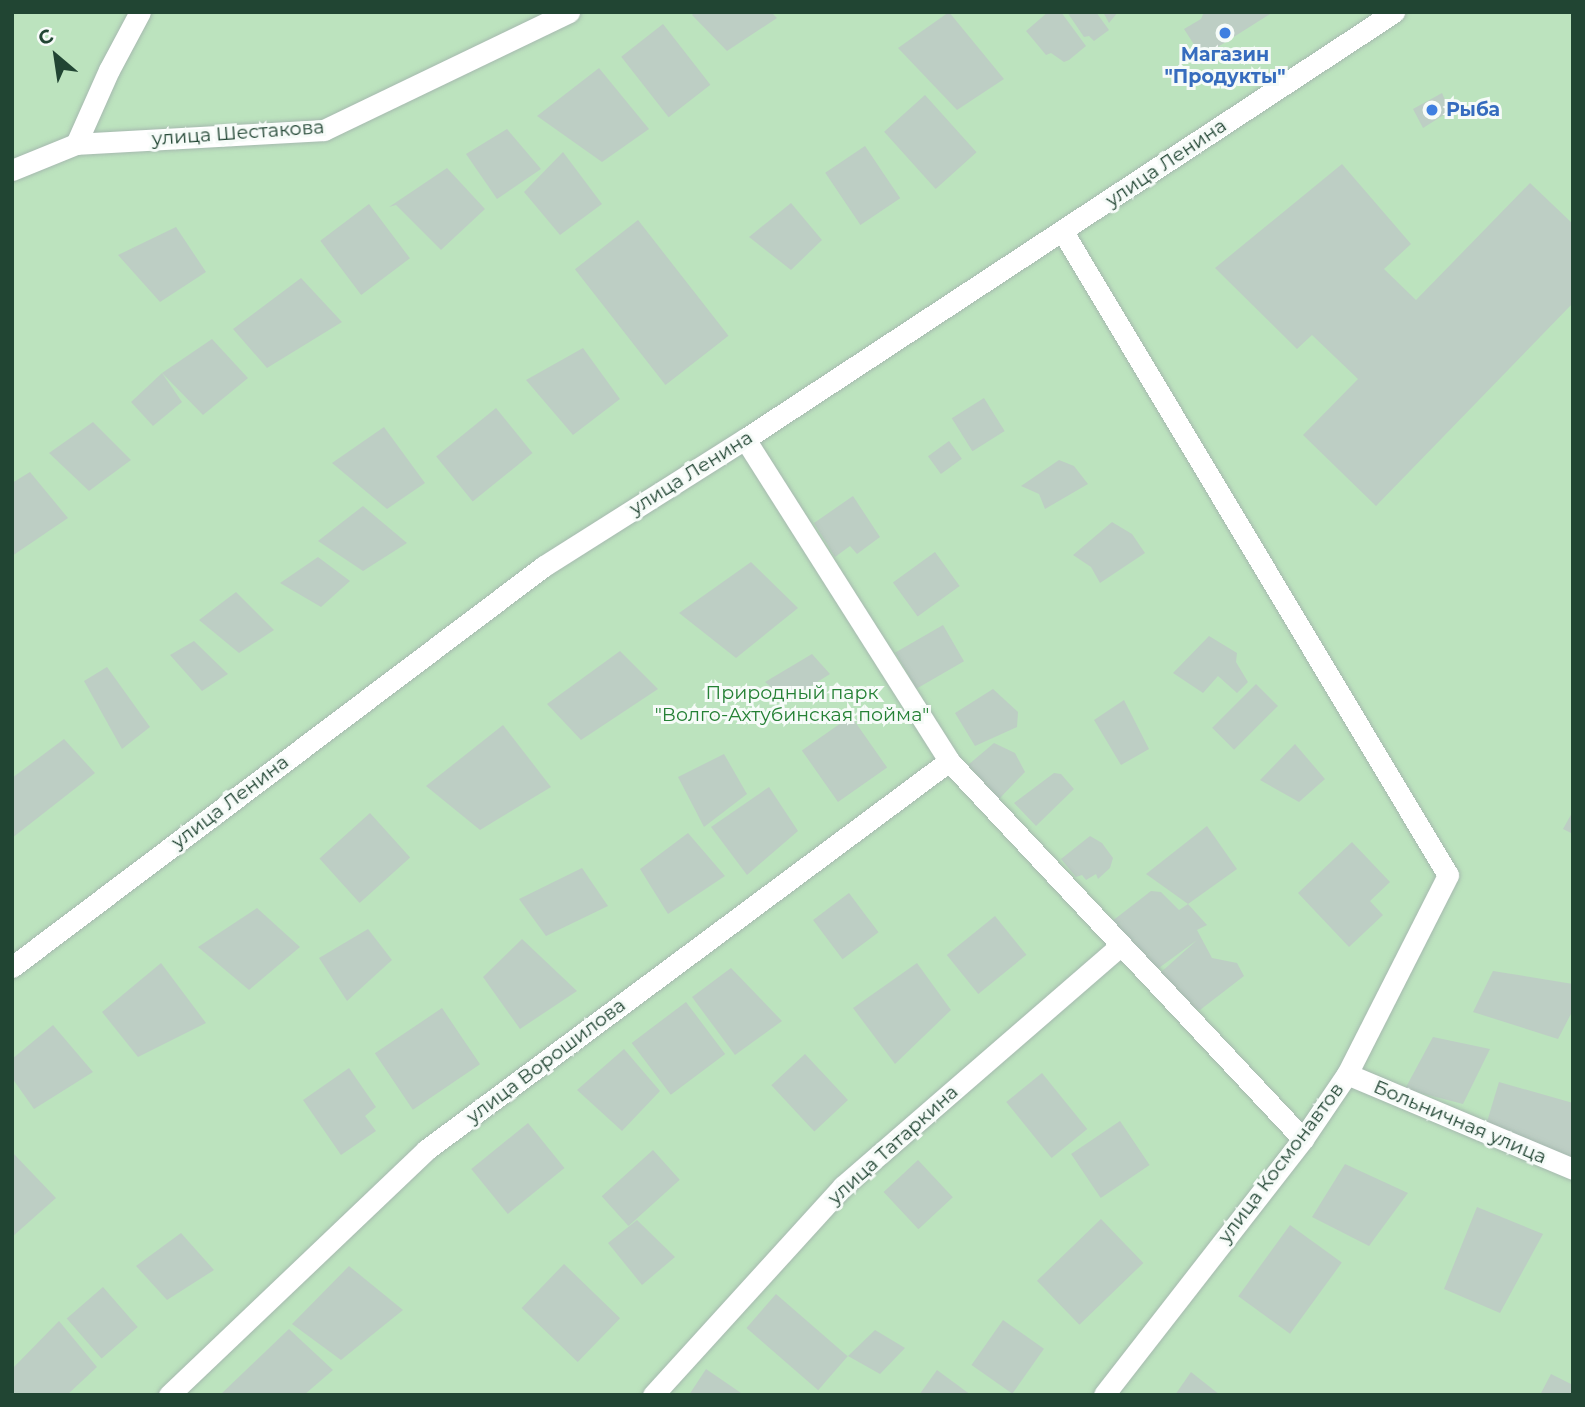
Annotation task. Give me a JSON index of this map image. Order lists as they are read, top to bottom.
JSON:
{
  "streets": {
    "street": [
      "улица Шестакова",
      "улица Ленина",
      "улица Ворошилова",
      "Больничная улица",
      "улица Татаркина",
      "улица Космонавтов"
    ]
  },
  "crossings": [
    ["улица Ленина", "улица Космонавтов"],
    ["Больничная улица", "улица Космонавтов"]
  ],
  "parks": ["Природный парк \"Волго-Ахтубинская пойма\""],
  "places": ["Магазин \"Продукты\"", "Рыба"],
  "north": "top left"
}
